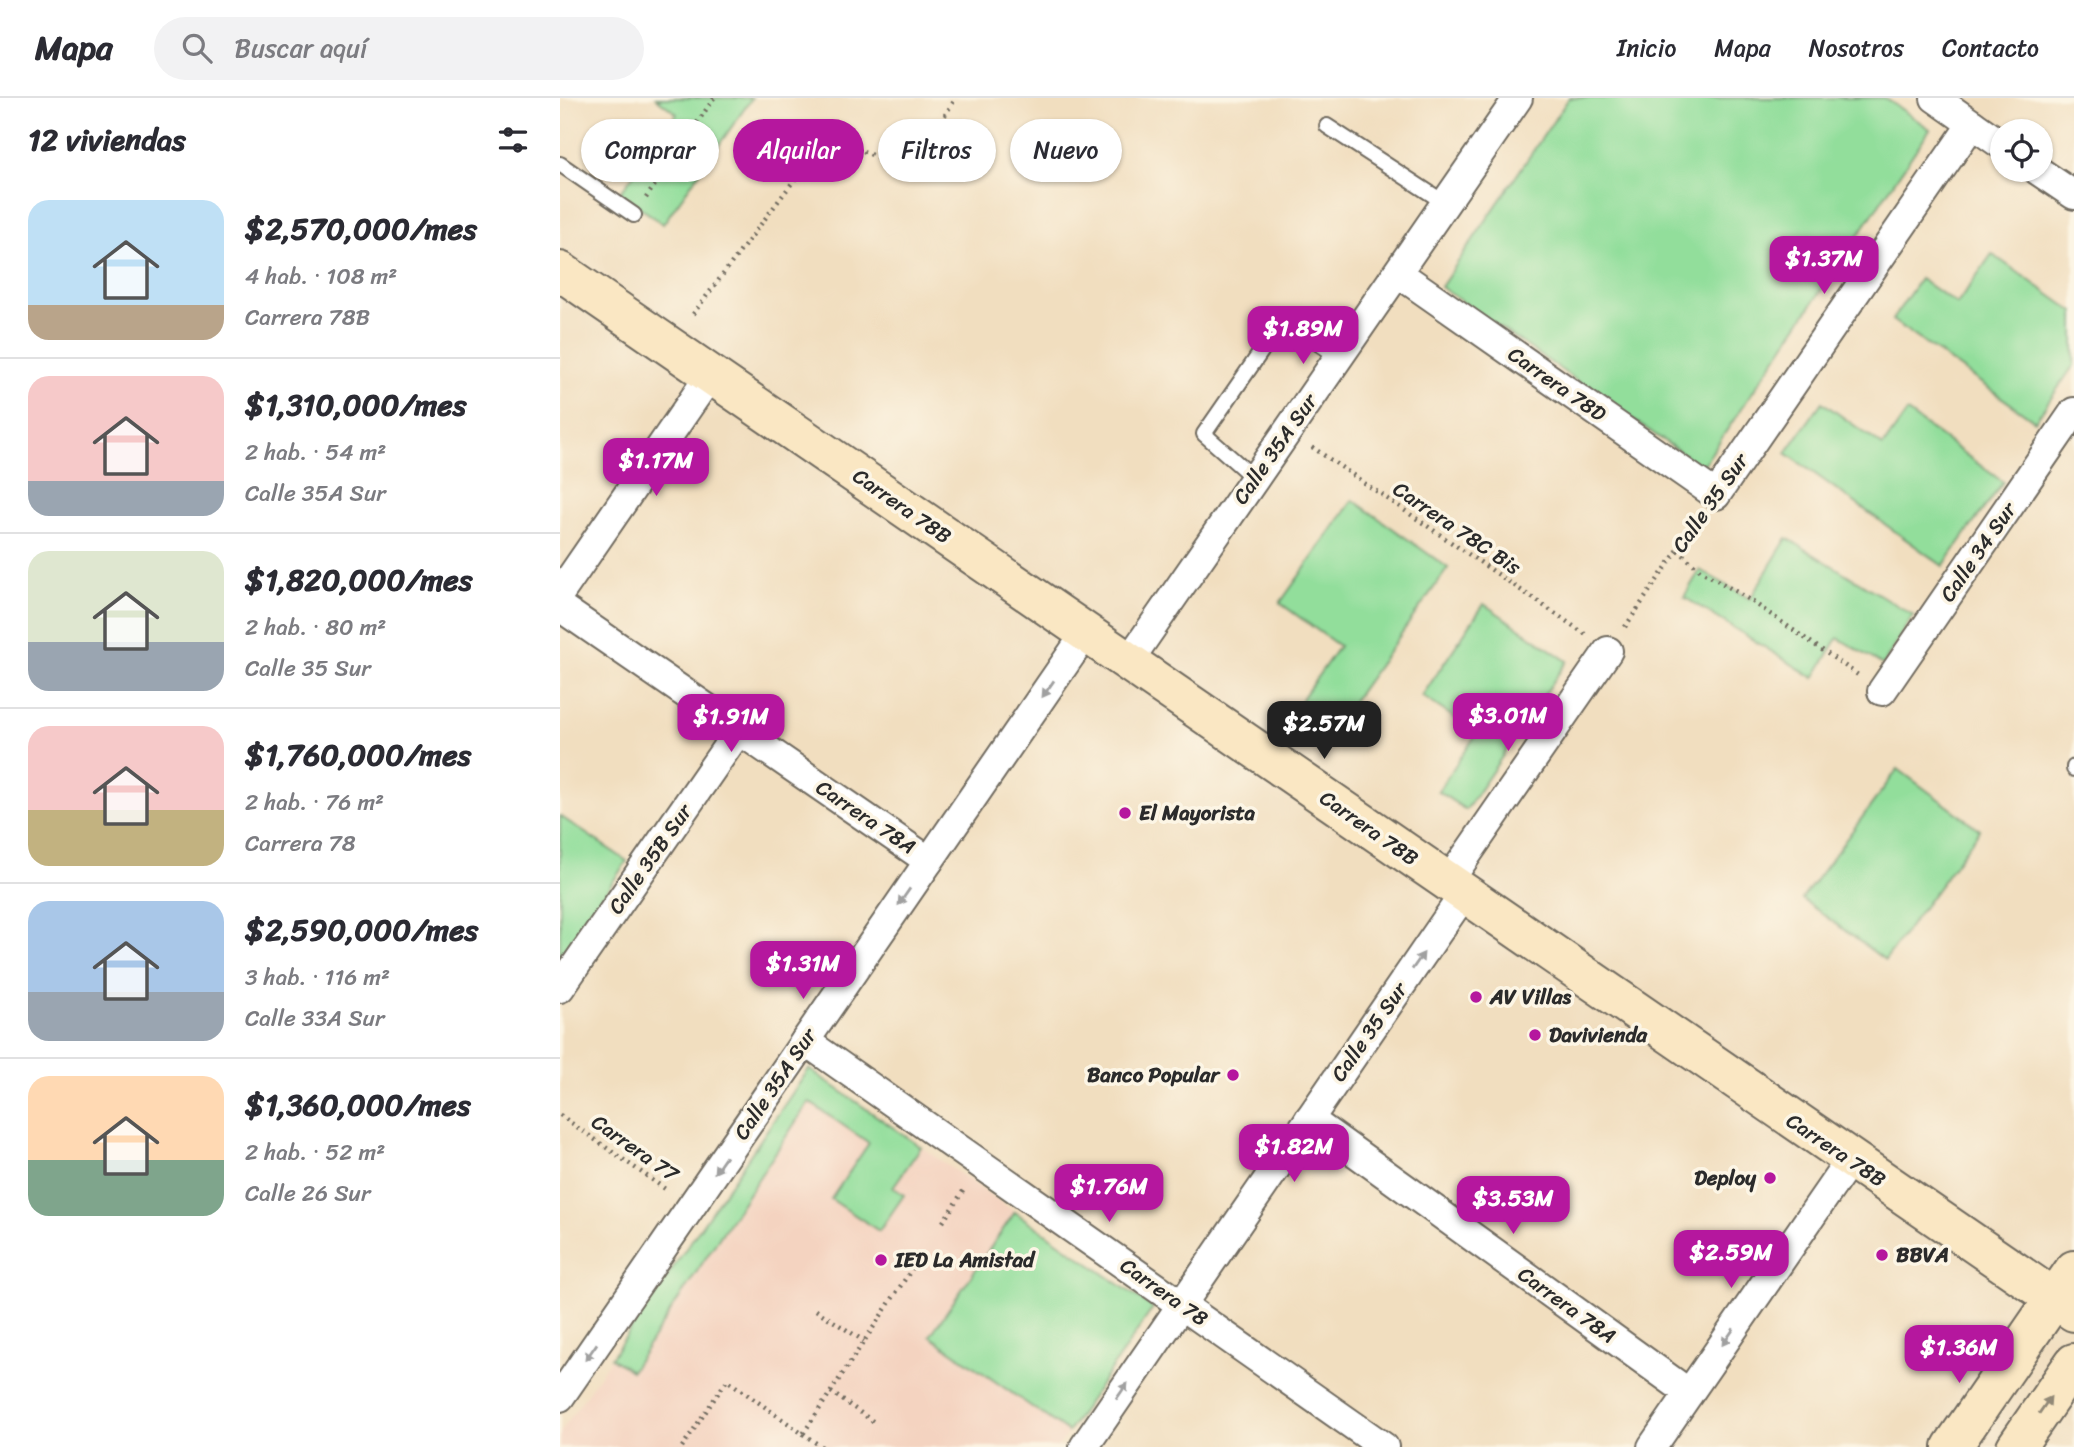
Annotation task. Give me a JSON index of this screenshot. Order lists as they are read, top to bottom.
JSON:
{
  "streets": {
    "street": [
      "Carrera 78D",
      "Calle 35A Sur",
      "Calle 35 Sur",
      "Carrera 78B",
      "Calle 34 Sur",
      "Carrera 78A",
      "Calle 35B Sur",
      "Carrera 78"
    ],
    "path": ["Carrera 78C Bis", "Carrera 77"]
  },
  "crossings": [
    ["Carrera 78D", "Calle 35A Sur"],
    ["Carrera 78D", "Calle 35 Sur"],
    ["Calle 35A Sur", "Carrera 78B"],
    ["Calle 35A Sur", "Carrera 78C Bis"],
    ["Calle 35A Sur", "Carrera 78A"],
    ["Calle 35A Sur", "Carrera 77"],
    ["Calle 35A Sur", "Carrera 78"],
    ["Calle 35 Sur", "Carrera 78B"],
    ["Calle 35 Sur", "Carrera 78C Bis"],
    ["Calle 35 Sur", "Carrera 78A"],
    ["Calle 35 Sur", "Carrera 78"],
    ["Carrera 78A", "Calle 35B Sur"]
  ],
  "one_way": ["Calle 35A Sur"],
  "places": [
    "El Mayorista",
    "AV Villas",
    "Davivienda",
    "Banco Popular",
    "Deploy",
    "BBVA",
    "IED La Amistad"
  ],
  "page": {
    "header": "Mapa",
    "search": "Buscar aquí",
    "nav": [
      "Inicio",
      "Mapa",
      "Nosotros",
      "Contacto"
    ],
    "heading": "12 viviendas",
    "chip": [
      "Comprar",
      "Alquilar",
      "Filtros",
      "Nuevo"
    ],
    "list": [
      {
        "name": "$2,570,000/mes",
        "note": "4 hab. · 108 m² · Carrera 78B"
      },
      {
        "name": "$1,310,000/mes",
        "note": "2 hab. · 54 m² · Calle 35A Sur"
      },
      {
        "name": "$1,820,000/mes",
        "note": "2 hab. · 80 m² · Calle 35 Sur"
      },
      {
        "name": "$1,760,000/mes",
        "note": "2 hab. · 76 m² · Carrera 78"
      },
      {
        "name": "$2,590,000/mes",
        "note": "3 hab. · 116 m² · Calle 33A Sur"
      },
      {
        "name": "$1,360,000/mes",
        "note": "2 hab. · 52 m² · Calle 26 Sur"
      }
    ],
    "price": [
      "$1.37M",
      "$1.89M",
      "$1.17M",
      "$3.01M",
      "$1.91M",
      "$2.57M",
      "$1.31M",
      "$1.82M",
      "$1.76M",
      "$3.53M",
      "$2.59M",
      "$1.36M"
    ]
  }
}
